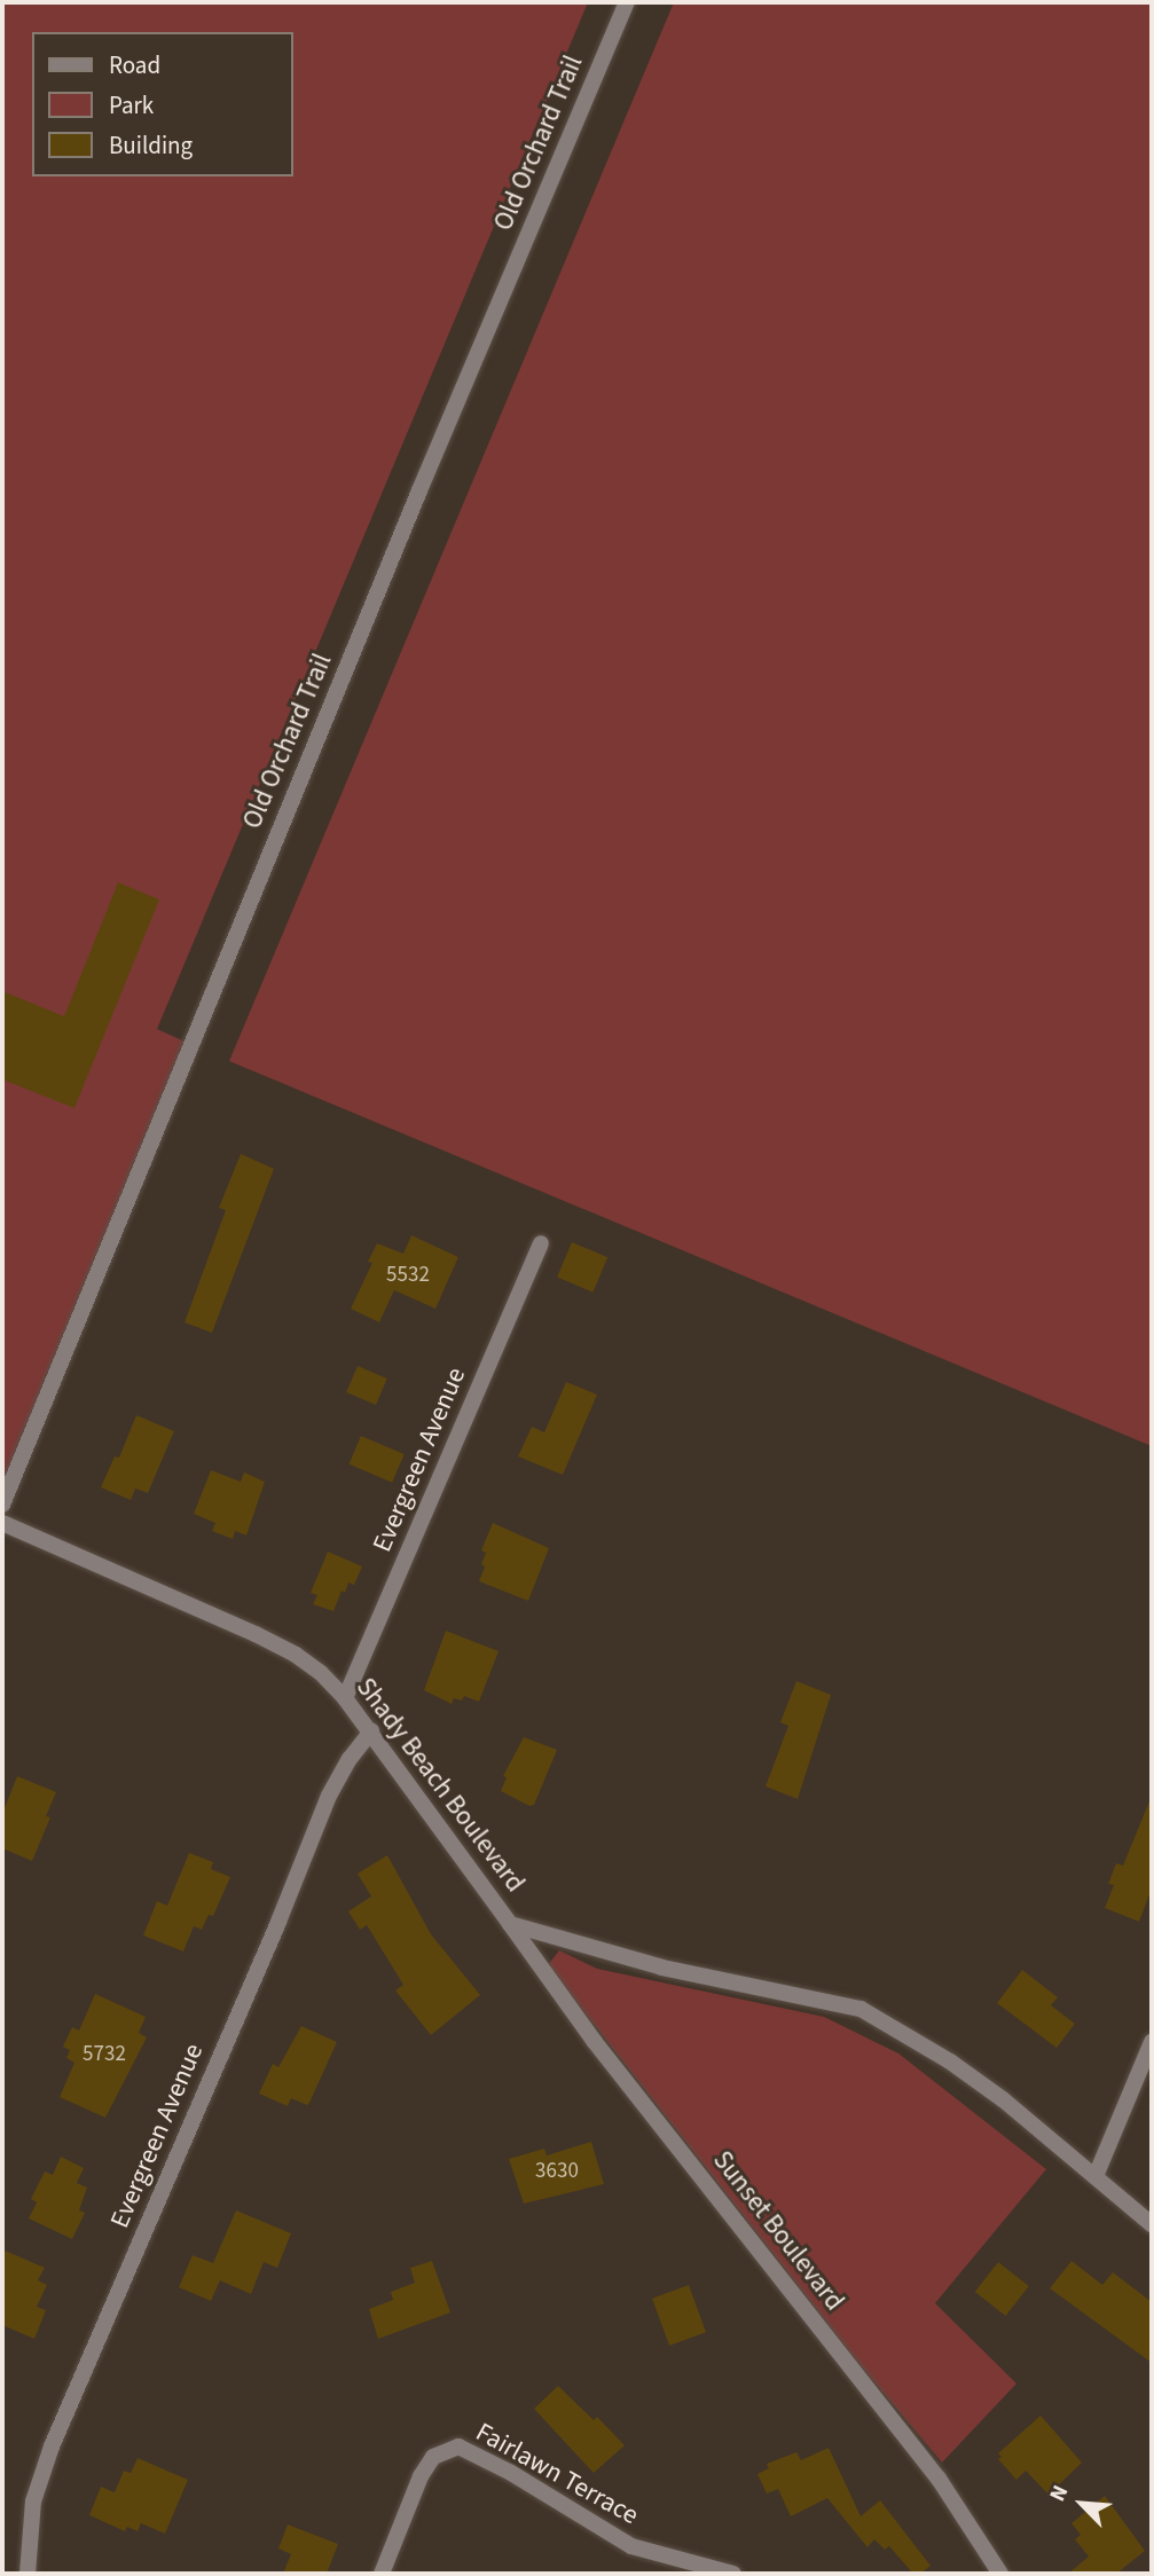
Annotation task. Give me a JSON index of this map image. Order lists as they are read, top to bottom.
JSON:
{
  "streets": {
    "street": [
      "Old Orchard Trail",
      "Evergreen Avenue",
      "Shady Beach Boulevard",
      "Sunset Boulevard",
      "Fairlawn Terrace"
    ]
  },
  "crossings": [
    ["Evergreen Avenue", "Shady Beach Boulevard"],
    ["Shady Beach Boulevard", "Sunset Boulevard"]
  ],
  "house_numbers": ["5532", "5732", "3630"],
  "legend": ["Road", "Park", "Building"],
  "north": "top left"
}
